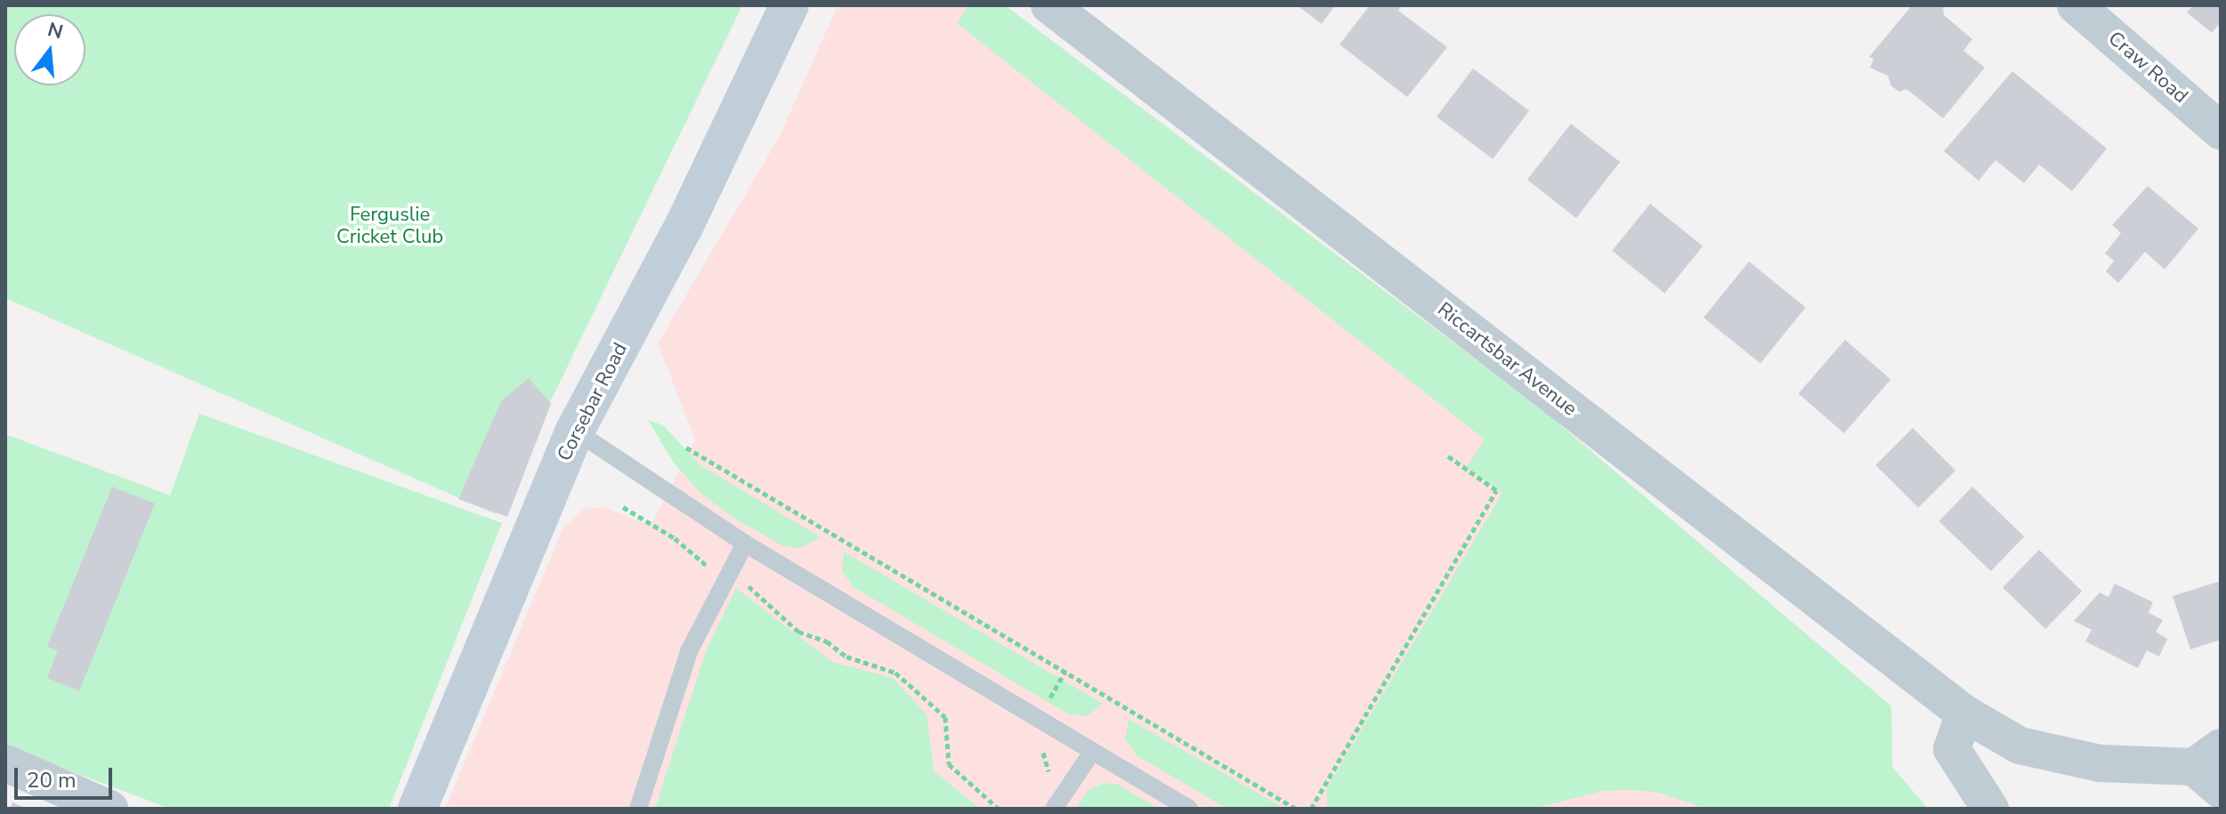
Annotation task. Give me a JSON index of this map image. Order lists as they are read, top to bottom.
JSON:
{
  "streets": {
    "main road": ["Corsebar Road"],
    "street": ["Craw Road", "Riccartsbar Avenue"]
  },
  "parks": ["Ferguslie Cricket Club"],
  "scale_bar": "20 m",
  "north": "top"
}
